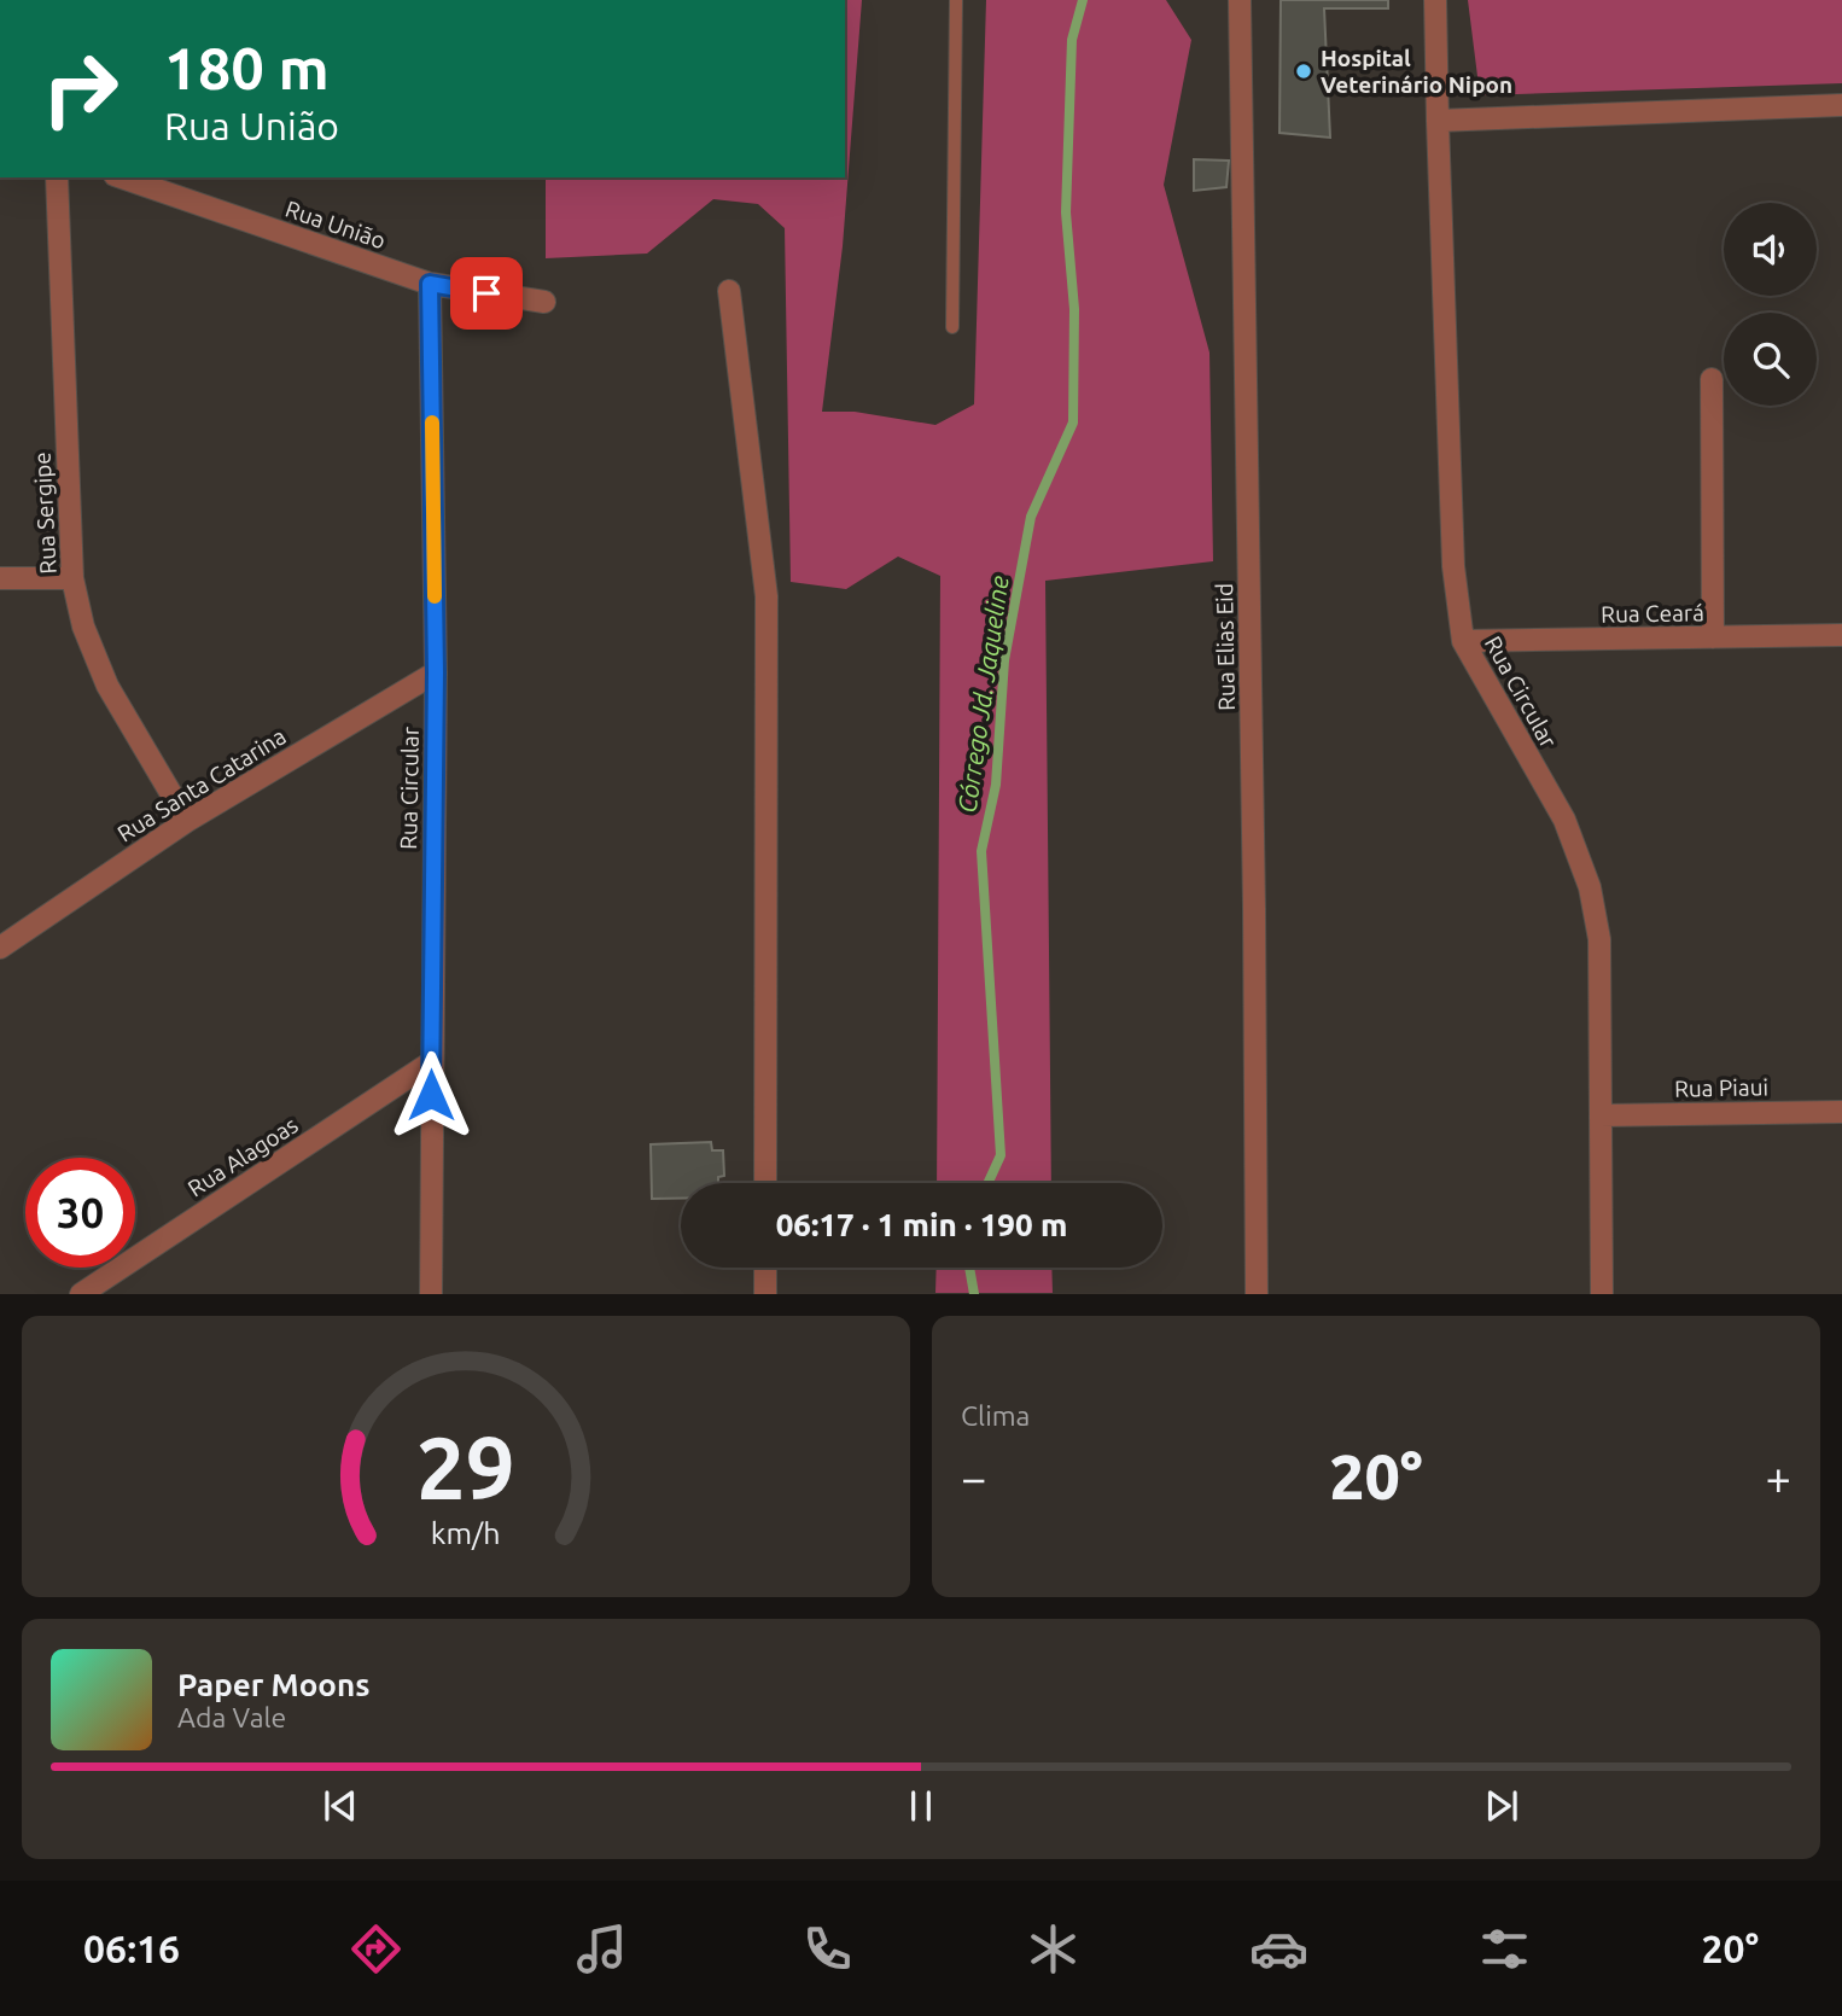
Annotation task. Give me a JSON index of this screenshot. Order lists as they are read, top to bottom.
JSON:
{
  "streets": {
    "street": [
      "Rua União",
      "Rua Sergipe",
      "Rua Ceará",
      "Rua Elias Eid",
      "Rua Circular",
      "Rua Santa Catarina",
      "Rua Piaui",
      "Rua Alagoas"
    ]
  },
  "crossings": [
    ["Rua União", "Rua Circular"],
    ["Rua Sergipe", "Rua Santa Catarina"],
    ["Rua Ceará", "Rua Circular"],
    ["Rua Circular", "Rua Santa Catarina"],
    ["Rua Circular", "Rua Piaui"],
    ["Rua Circular", "Rua Alagoas"]
  ],
  "water": ["Córrego Jd. Jaqueline"],
  "places": ["Hospital Veterinário Nipon"],
  "page": {
    "turn": ["180 m", "Rua União"],
    "limit": "30",
    "trip": "06:17 · 1 min · 190 m",
    "tile": "Clima",
    "heat": ["−", "20°", "+"],
    "song": ["Paper Moons", "Ada Vale"],
    "tabs": ["06:16", "20°"],
    "gauge": ["29", "km/h"]
  }
}
